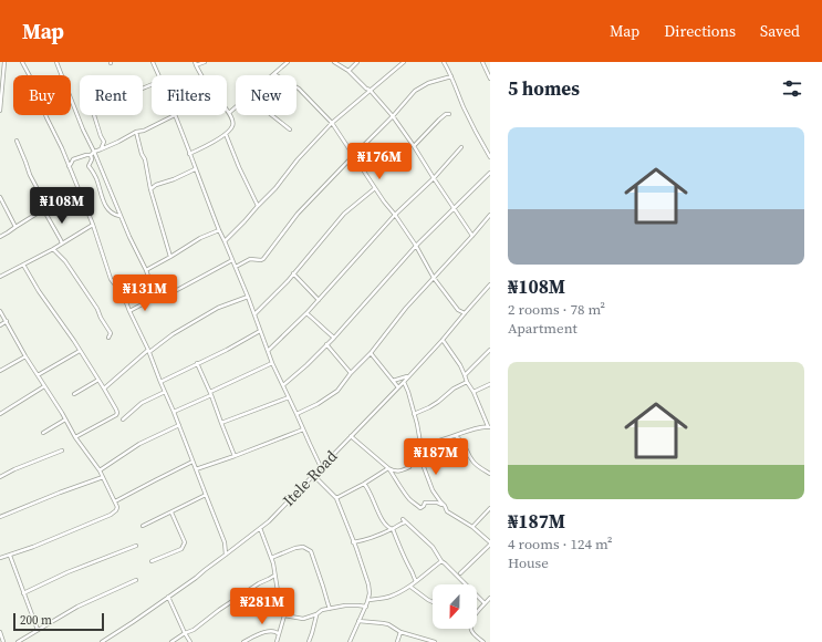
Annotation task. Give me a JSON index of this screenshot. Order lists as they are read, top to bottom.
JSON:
{
  "streets": {
    "street": ["Itele Road"]
  },
  "scale_bar": "200 m",
  "north": "bottom",
  "page": {
    "header": "Map",
    "nav": ["Map", "Directions", "Saved"],
    "heading": "5 homes",
    "chip": [
      "Buy",
      "Rent",
      "Filters",
      "New"
    ],
    "list": [
      {
        "name": "₦108M",
        "note": "2 rooms · 78 m² · Apartment"
      },
      {
        "name": "₦187M",
        "note": "4 rooms · 124 m² · House"
      }
    ],
    "price": [
      "₦176M",
      "₦108M",
      "₦131M",
      "₦187M",
      "₦281M"
    ],
    "scale": "200 m"
  }
}
